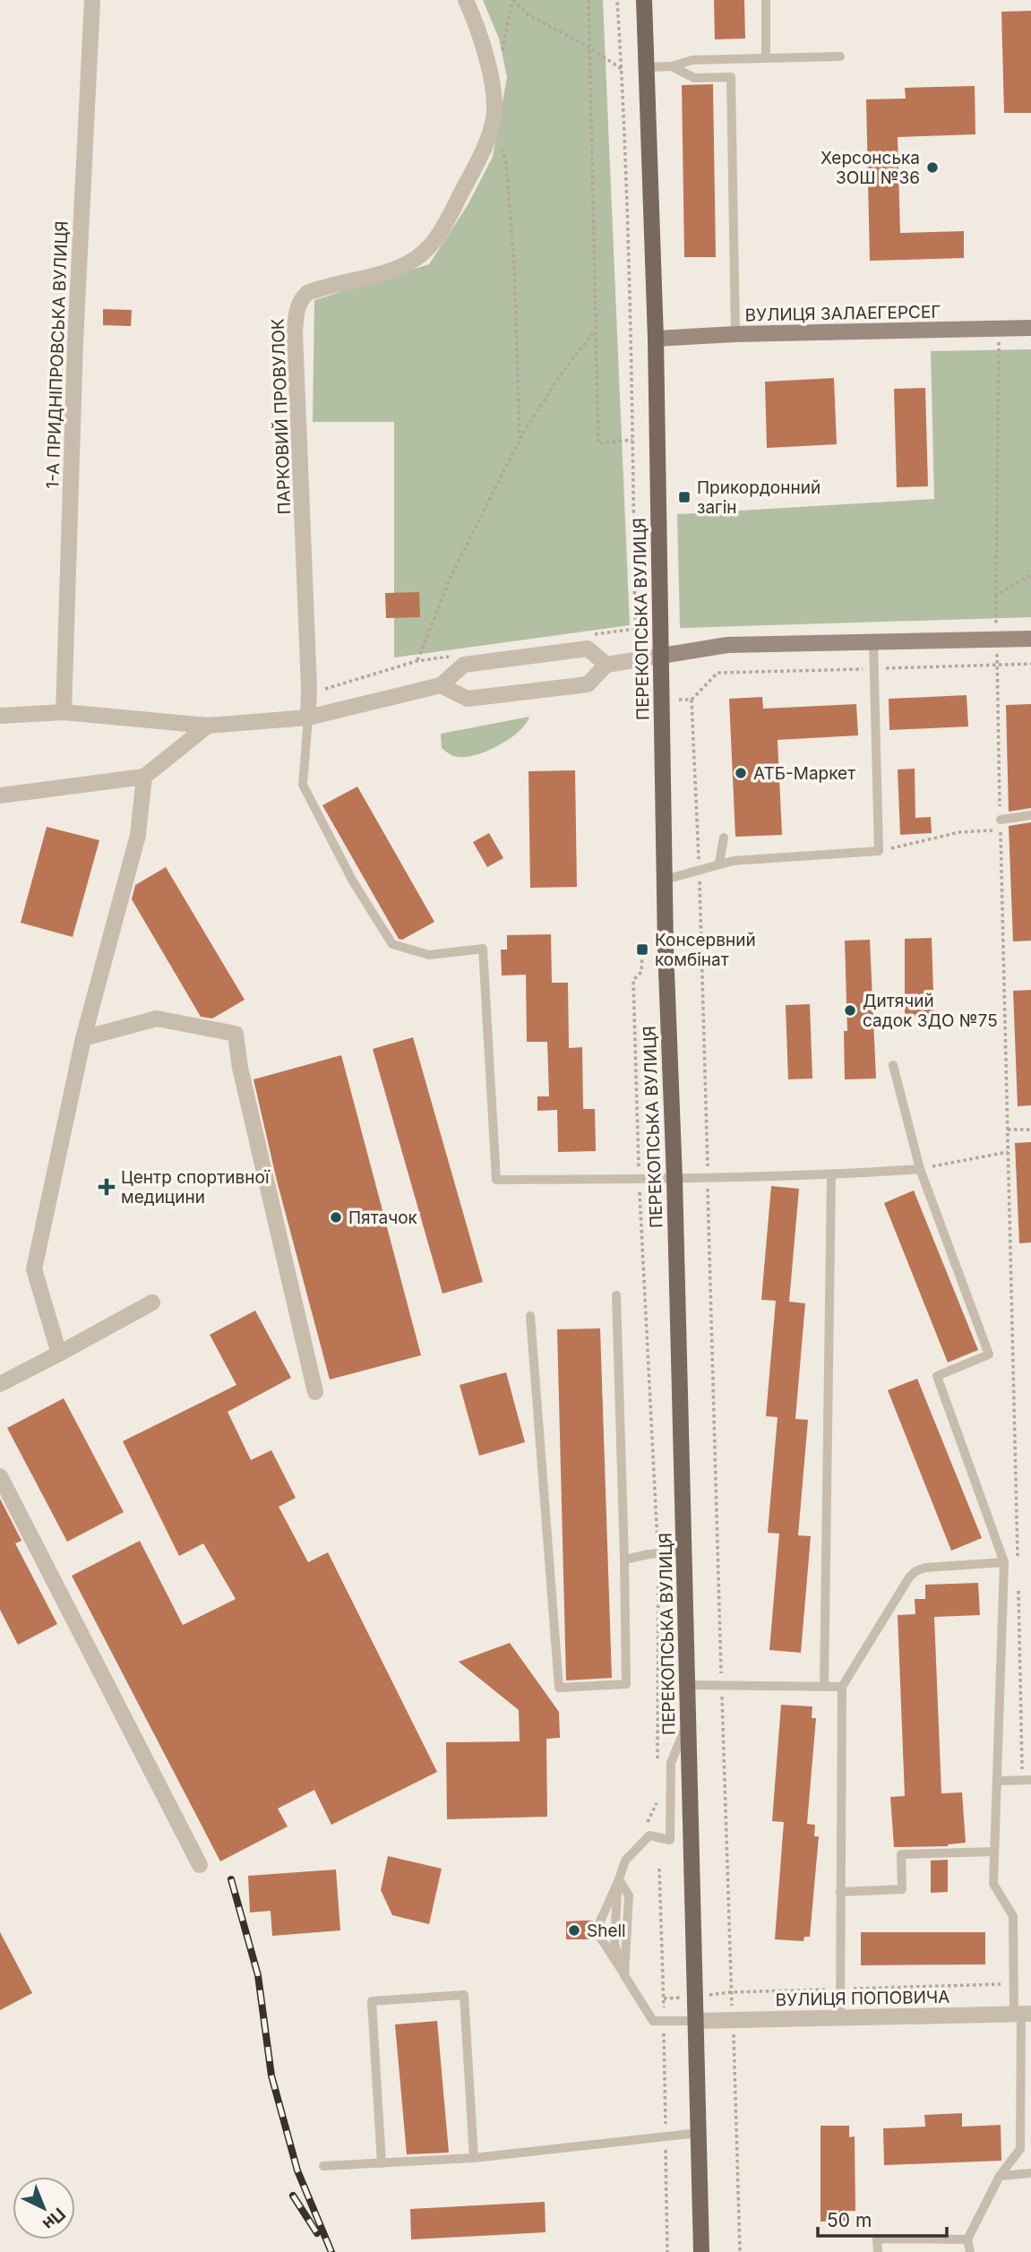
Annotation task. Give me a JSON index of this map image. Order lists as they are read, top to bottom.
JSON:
{
  "streets": {
    "main road": ["ВУЛИЦЯ ЗАЛАЕГЕРСЕГ", "ПЕРЕКОПСЬКА ВУЛИЦЯ"],
    "street": ["1-А ПРИДНІПРОВСЬКА ВУЛИЦЯ", "ПАРКОВИЙ ПРОВУЛОК", "ВУЛИЦЯ ПОПОВИЧА"]
  },
  "crossings": [
    ["ВУЛИЦЯ ЗАЛАЕГЕРСЕГ", "ПЕРЕКОПСЬКА ВУЛИЦЯ"],
    ["ПЕРЕКОПСЬКА ВУЛИЦЯ", "ВУЛИЦЯ ПОПОВИЧА"]
  ],
  "places": {
    "other": [
      "Херсонська ЗОШ №36",
      "АТБ-Маркет",
      "Дитячий садок ЗДО №75",
      "Пятачок",
      "Shell"
    ],
    "transit": ["Прикордонний загін", "Консервний комбінат"],
    "health": ["Центр спортивної медицини"]
  },
  "scale_bar": "50 m",
  "north": "bottom right"
}
